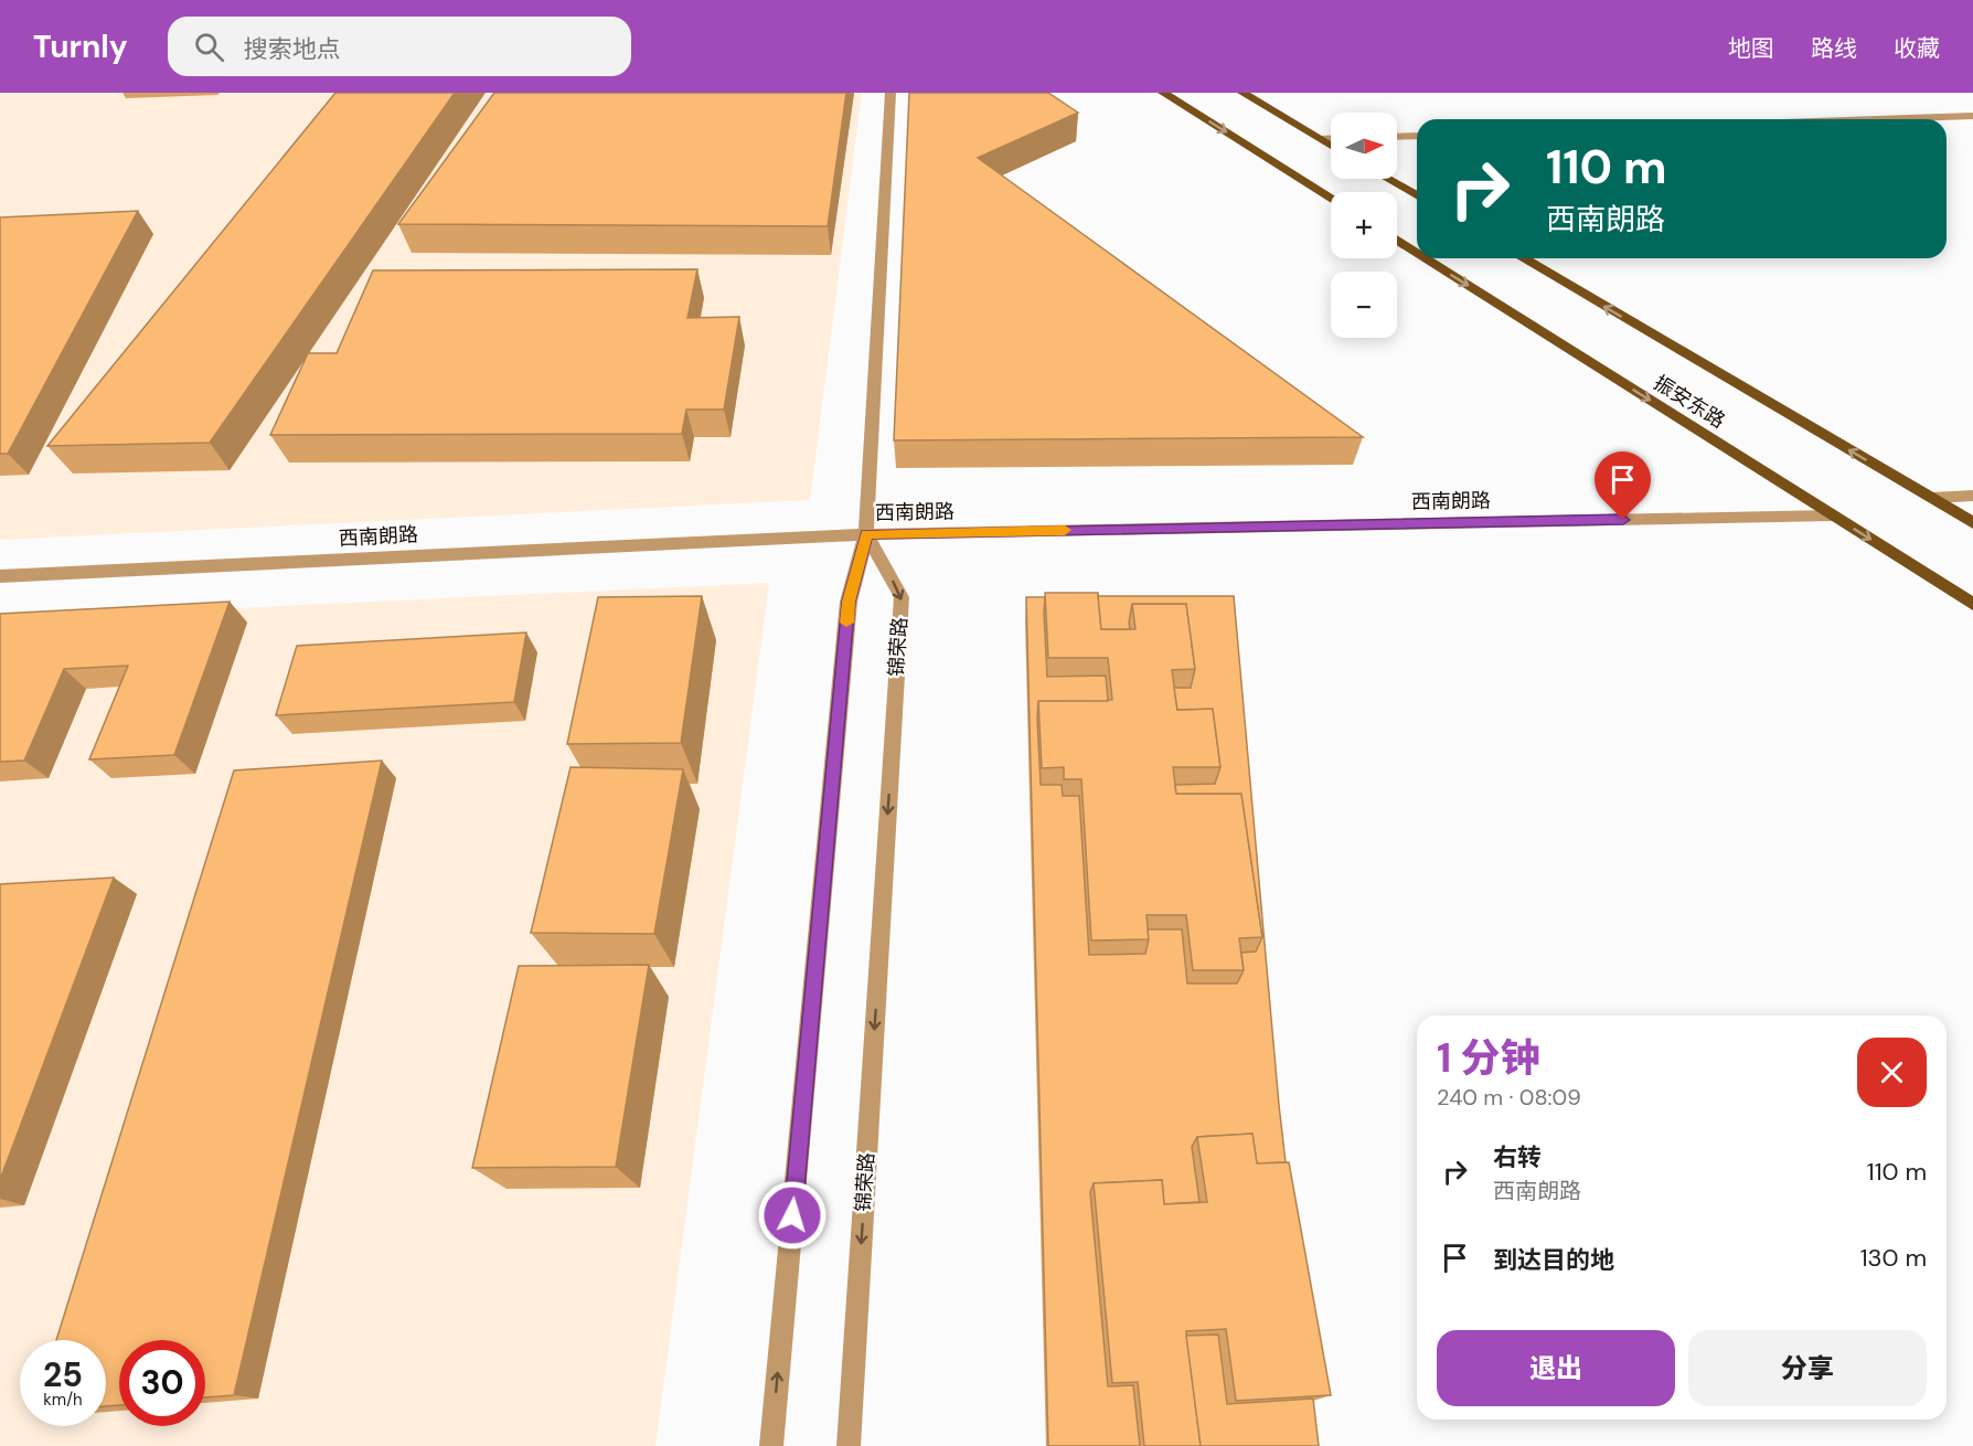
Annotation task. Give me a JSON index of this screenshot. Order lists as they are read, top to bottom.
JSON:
{
  "streets": {
    "main road": ["振安东路"],
    "street": ["西南朗路", "锦荣路"]
  },
  "crossings": [
    ["振安东路", "西南朗路"],
    ["西南朗路", "锦荣路"]
  ],
  "north": "right",
  "page": {
    "header": "Turnly",
    "search": "搜索地点",
    "nav": ["地图", "路线", "收藏"],
    "map_buttons": ["+", "−"],
    "turn": ["110 m", "西南朗路"],
    "heading": ["1 分钟", "240 m · 08:09"],
    "list": [
      {
        "name": "右转",
        "note": "西南朗路",
        "value": "110 m"
      },
      {
        "name": "到达目的地",
        "value": "130 m"
      }
    ],
    "buttons": ["退出", "分享"],
    "speed": "25 km/h",
    "limit": "30"
  }
}
